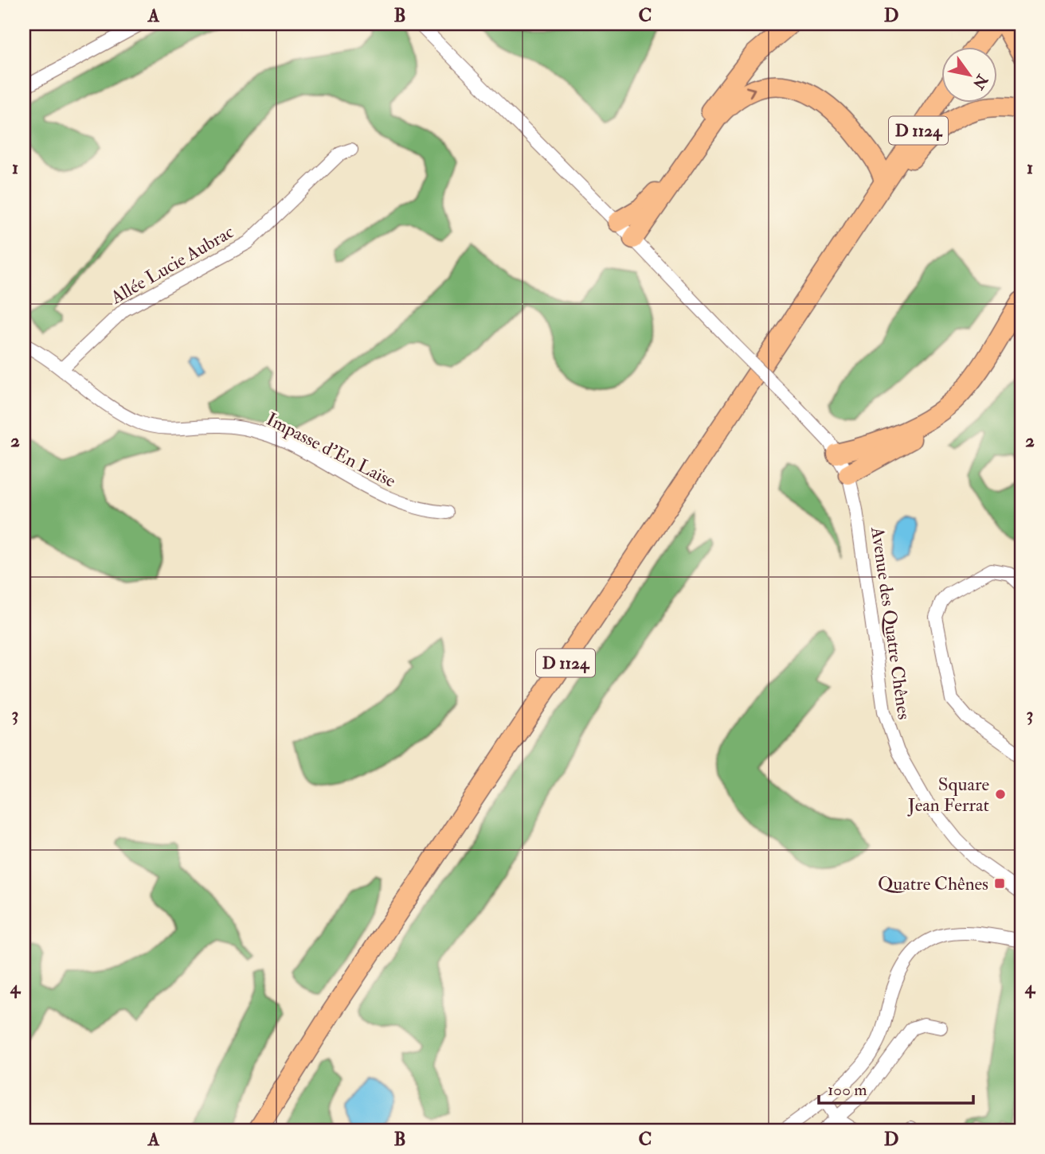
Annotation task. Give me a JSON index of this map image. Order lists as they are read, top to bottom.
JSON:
{
  "streets": {
    "highway": ["D 1124"],
    "street": ["Allée Lucie Aubrac", "Impasse d'En Laïse", "Avenue des Quatre Chênes"]
  },
  "crossings": [
    ["Allée Lucie Aubrac", "Impasse d'En Laïse"]
  ],
  "places": {
    "other": ["Square Jean Ferrat"],
    "transit": ["Quatre Chênes"]
  },
  "scale_bar": "100 m",
  "north": "bottom right",
  "grid": {
    "columns": [
      "A",
      "B",
      "C",
      "D"
    ],
    "rows": [
      "1",
      "2",
      "3",
      "4"
    ]
  }
}
